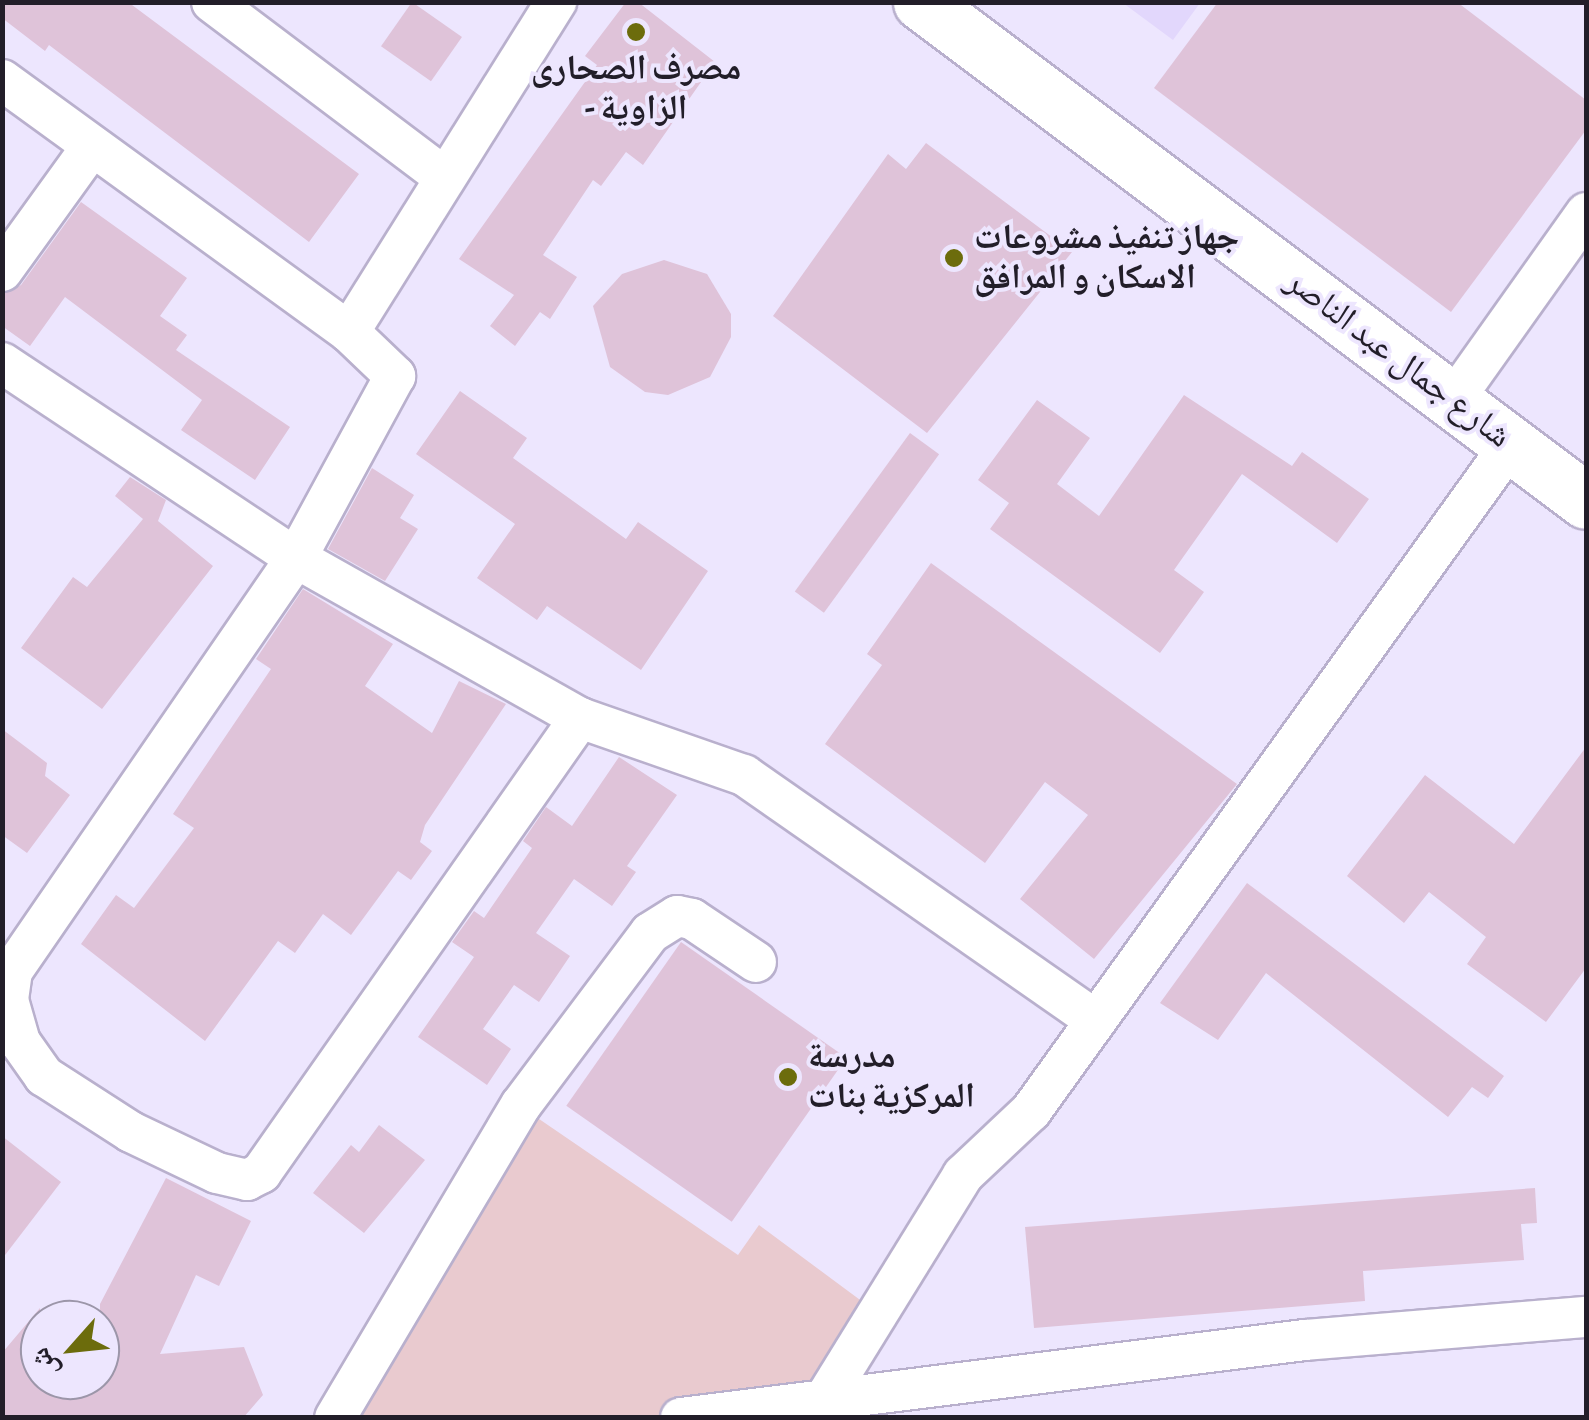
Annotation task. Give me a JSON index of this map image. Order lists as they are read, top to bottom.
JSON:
{
  "streets": {
    "main road": ["شارع جمال عبد الناصر"]
  },
  "places": ["مصرف الصحارى - الزاوية", "جهاز تنفيذ مشروعات الاسكان و المرافق", "مدرسة المركزية بنات"],
  "north": "bottom left"
}
